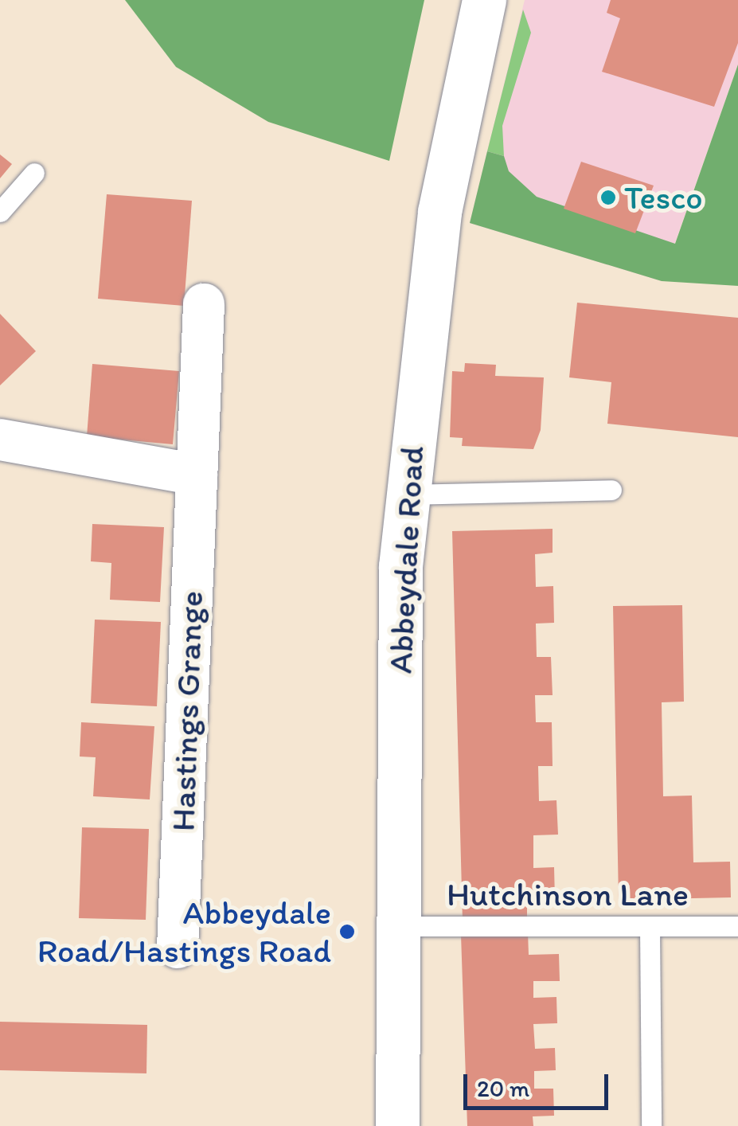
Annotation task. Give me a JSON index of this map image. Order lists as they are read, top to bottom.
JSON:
{
  "streets": {
    "main road": ["Abbeydale Road"],
    "street": ["Hastings Grange"],
    "lane": ["Hutchinson Lane"]
  },
  "crossings": [
    ["Abbeydale Road", "Hutchinson Lane"]
  ],
  "places": ["Tesco", "Abbeydale Road/Hastings Road"],
  "scale_bar": "20 m"
}
